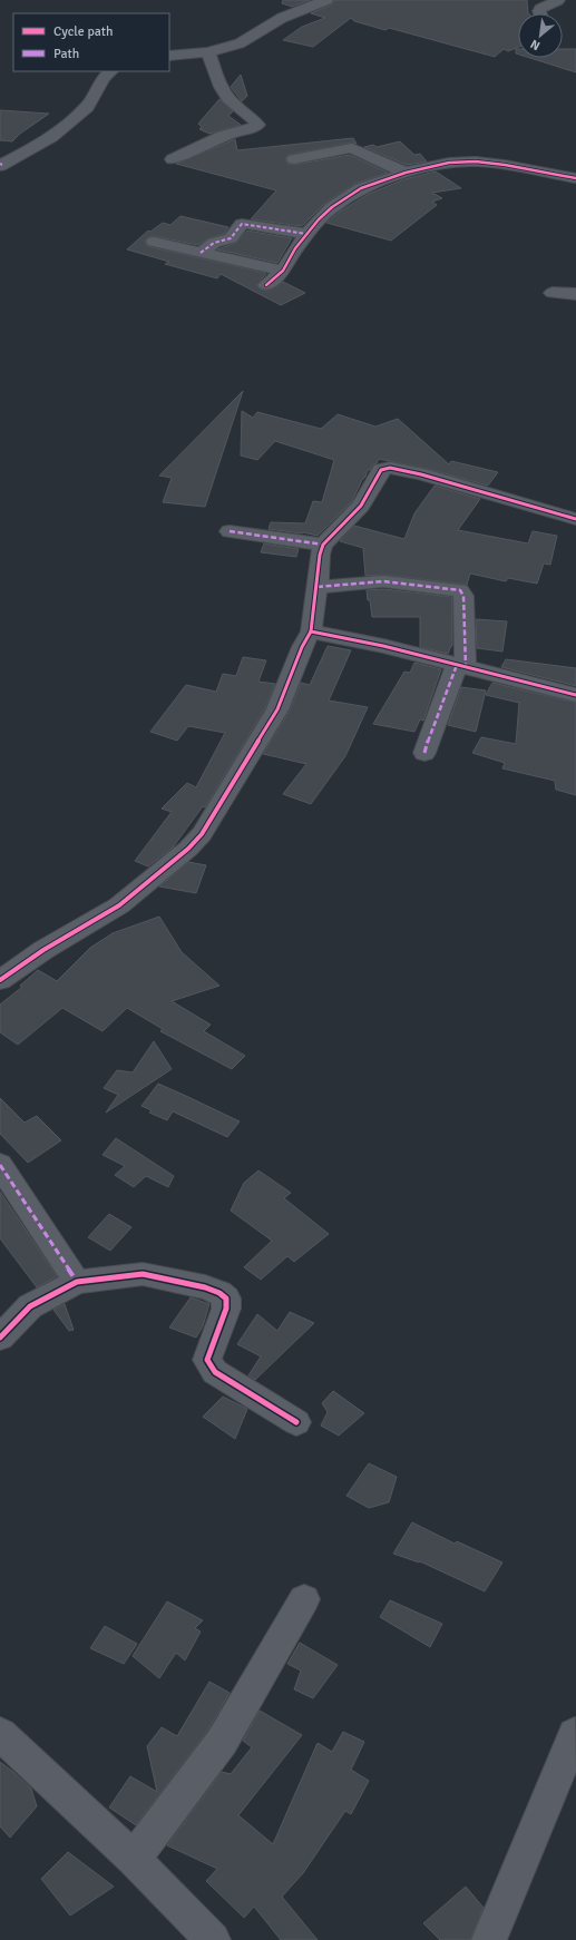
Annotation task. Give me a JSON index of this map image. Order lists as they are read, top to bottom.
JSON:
{
  "legend": ["Cycle path", "Path"],
  "north": "bottom left"
}
